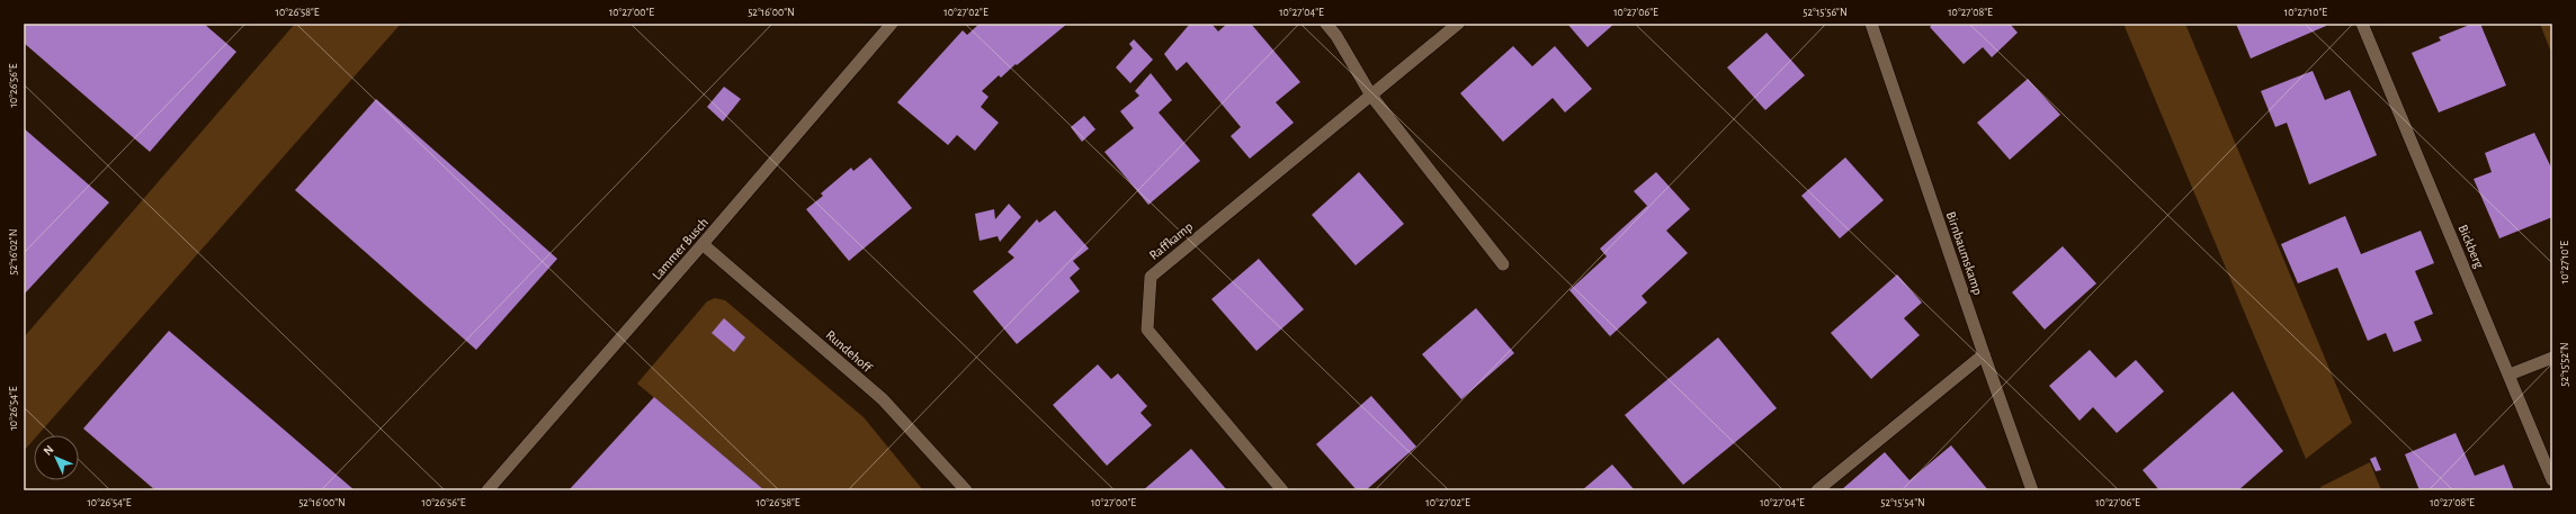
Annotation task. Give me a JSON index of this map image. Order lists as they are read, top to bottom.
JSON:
{
  "streets": {
    "street": [
      "Raffkamp",
      "Bickberg",
      "Lammer Busch",
      "Birnbaumskamp",
      "Rundehoff"
    ]
  },
  "crossings": [
    ["Lammer Busch", "Rundehoff"]
  ],
  "north": "top left",
  "coordinates": [
    "10°26'58\"E",
    "10°27'00\"E",
    "52°16'00\"N",
    "10°27'02\"E",
    "10°27'04\"E",
    "10°27'06\"E",
    "52°15'56\"N",
    "10°27'08\"E",
    "10°27'10\"E",
    "10°26'56\"E",
    "52°16'02\"N",
    "52°15'52\"N",
    "10°26'54\"E",
    "52°15'54\"N"
  ]
}
